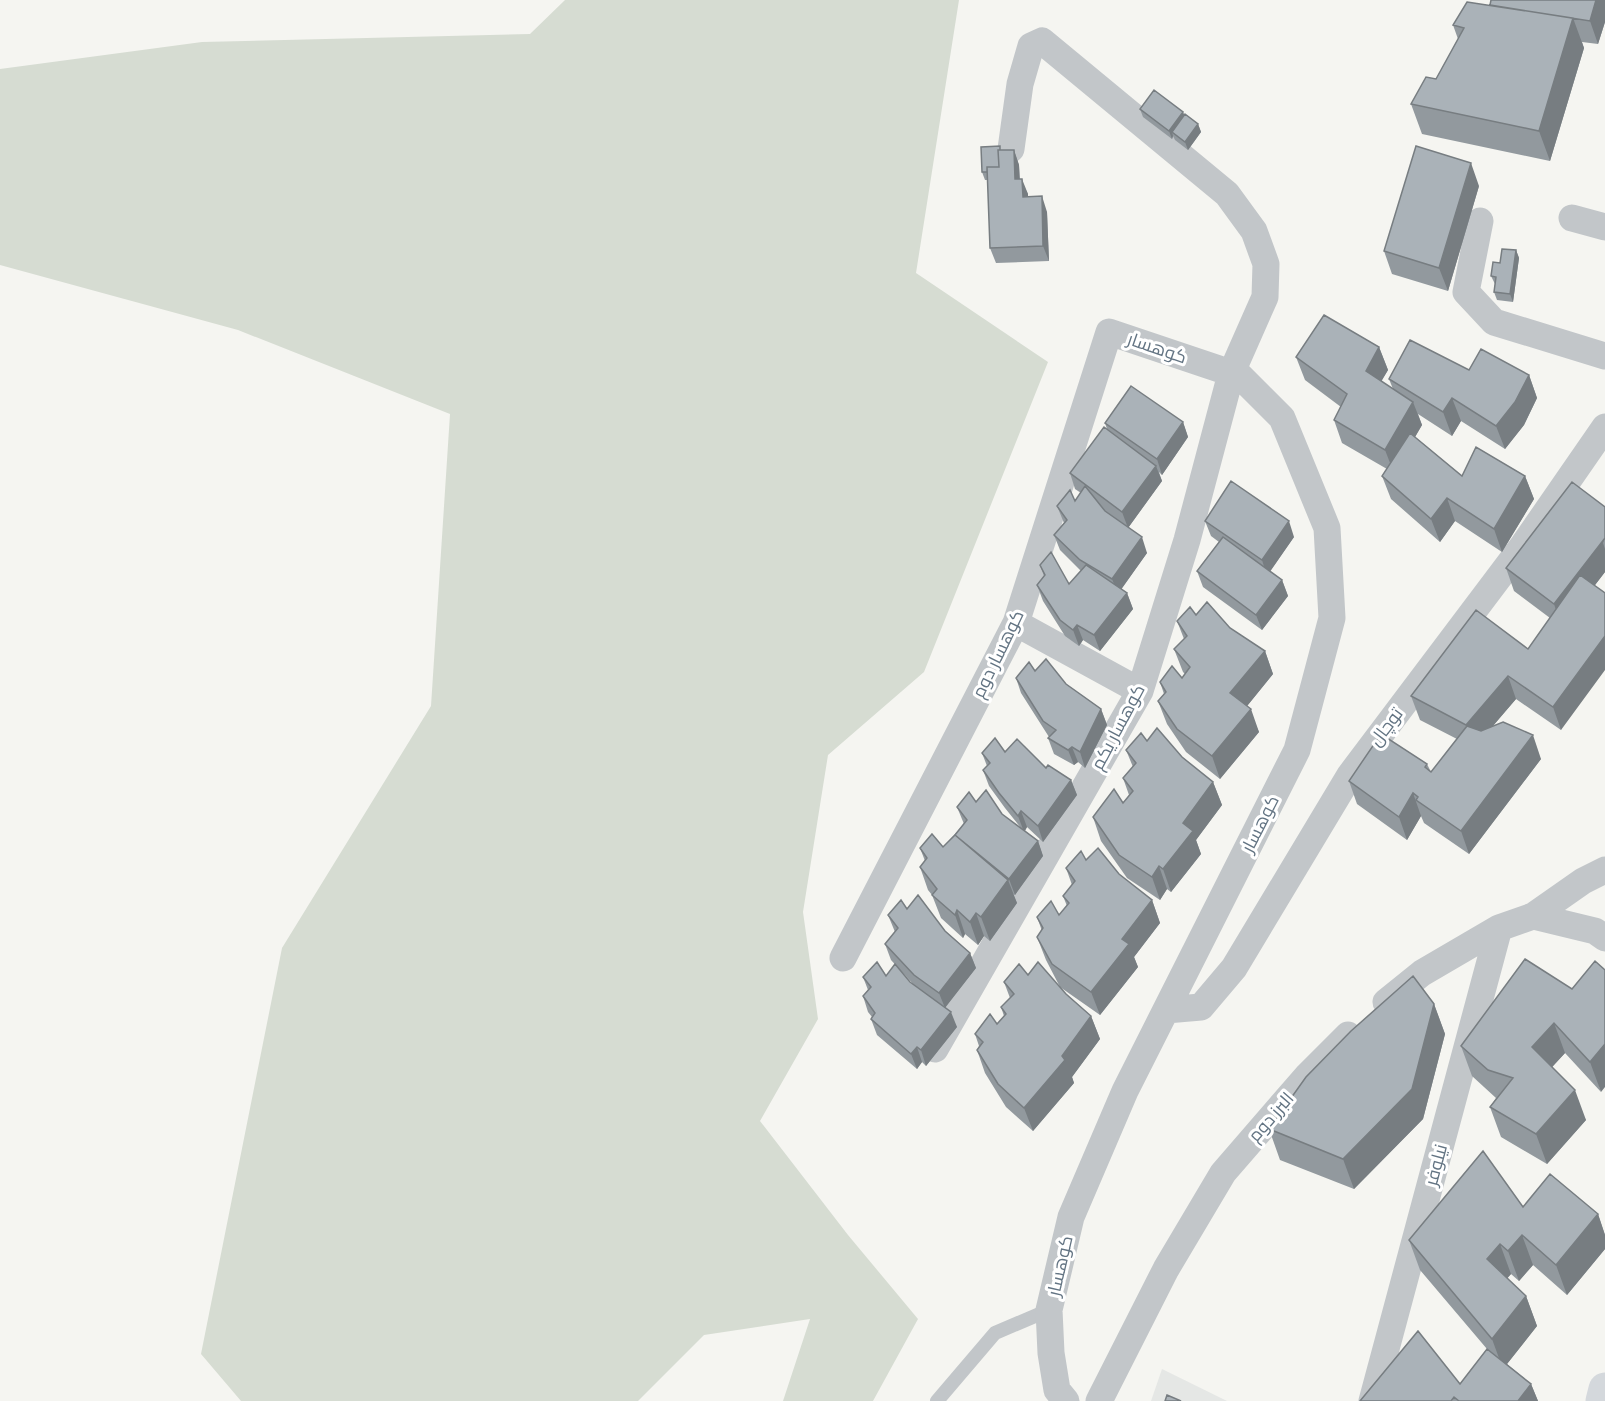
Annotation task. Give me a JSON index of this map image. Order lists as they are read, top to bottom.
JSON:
{
  "streets": {
    "street": [
      "کوهسار",
      "کوهسار دوم",
      "کوهسار یکم",
      "توچال",
      "البرز دوم",
      "نیلوفر"
    ]
  },
  "crossings": [
    ["کوهسار", "کوهسار دوم"],
    ["کوهسار", "کوهسار یکم"],
    ["کوهسار", "توچال"],
    ["البرز دوم", "نیلوفر"]
  ]
}
